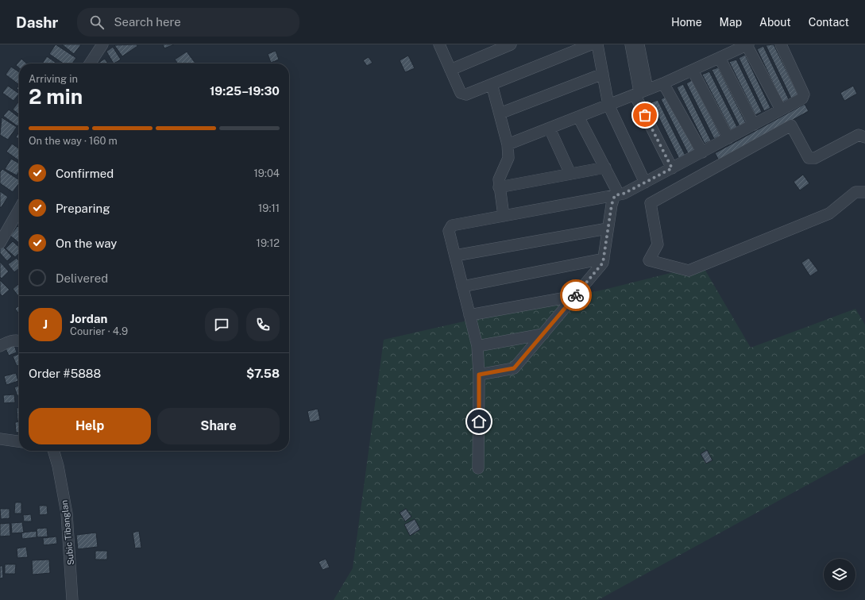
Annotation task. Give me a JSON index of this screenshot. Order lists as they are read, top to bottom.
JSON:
{
  "streets": {
    "street": ["Subic Tibanglan"]
  },
  "page": {
    "header": "Dashr",
    "search": "Search here",
    "nav": [
      "Home",
      "Map",
      "About",
      "Contact"
    ],
    "heading": ["2 min", "Arriving in", "19:25–19:30"],
    "panel": [
      "Jordan",
      "Courier · 4.9",
      "Order #5888",
      "$7.58"
    ],
    "bar": "On the way · 160 m",
    "list": [
      ["Confirmed", "19:04"],
      ["Preparing", "19:11"],
      ["On the way", "19:12"],
      "Delivered"
    ],
    "round": "J",
    "buttons": ["Help", "Share"]
  }
}
